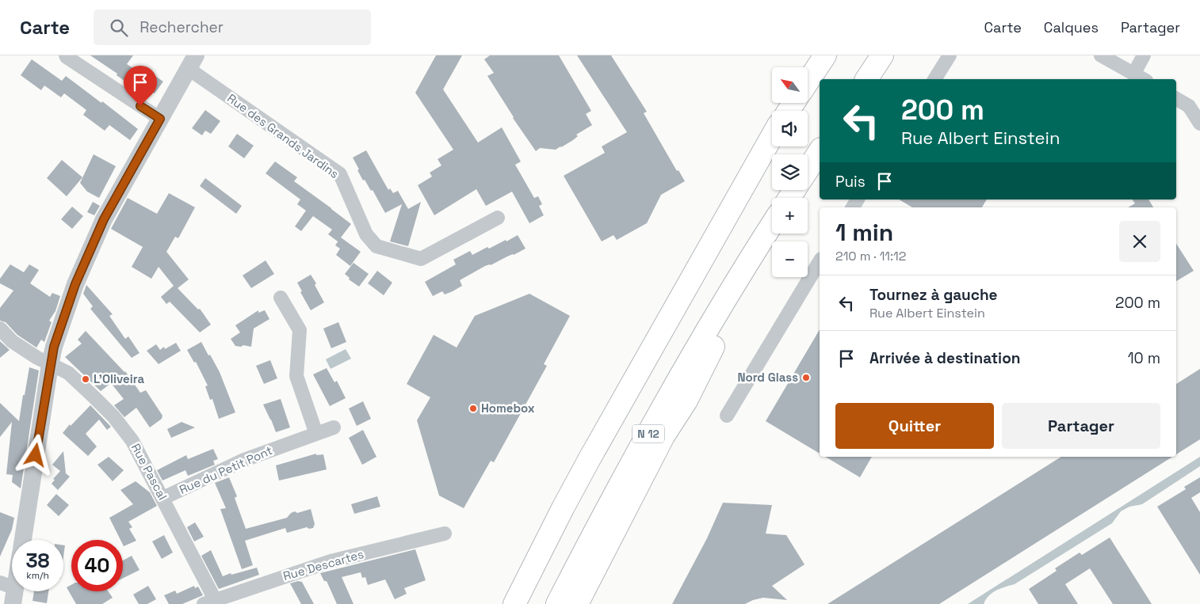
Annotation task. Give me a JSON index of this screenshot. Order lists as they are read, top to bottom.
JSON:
{
  "streets": {
    "highway": ["N 12"],
    "street": [
      "Rue des Grands Jardins",
      "Rue du Petit Pont",
      "Rue Pascal",
      "Rue Descartes"
    ]
  },
  "crossings": [
    ["Rue du Petit Pont", "Rue Pascal"],
    ["Rue Pascal", "Rue Descartes"]
  ],
  "places": ["Nord Glass", "L'Oliveira", "Homebox"],
  "north": "top left",
  "page": {
    "header": "Carte",
    "search": "Rechercher",
    "nav": ["Carte", "Calques", "Partager"],
    "map_buttons": ["+", "−"],
    "turn": ["200 m", "Rue Albert Einstein"],
    "then": "Puis",
    "heading": ["1 min", "210 m · 11:12"],
    "list": [
      {
        "name": "Tournez à gauche",
        "note": "Rue Albert Einstein",
        "value": "200 m"
      },
      {
        "name": "Arrivée à destination",
        "value": "10 m"
      }
    ],
    "buttons": ["Quitter", "Partager"],
    "speed": "38 km/h",
    "limit": "40"
  }
}
